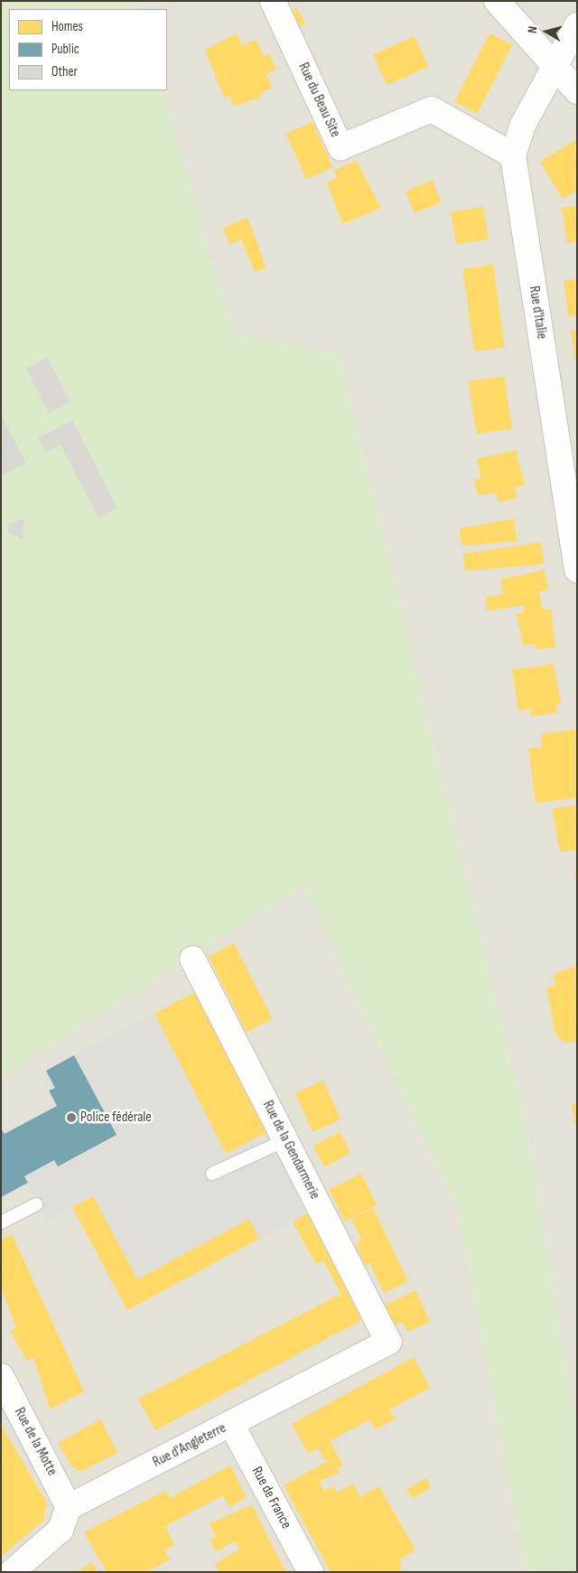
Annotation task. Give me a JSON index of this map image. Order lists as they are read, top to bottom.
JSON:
{
  "streets": {
    "street": [
      "Rue du Beau Site",
      "Rue d'Italie",
      "Rue de la Gendarmerie",
      "Rue de la Motte",
      "Rue d'Angleterre",
      "Rue de France"
    ]
  },
  "crossings": [
    ["Rue du Beau Site", "Rue d'Italie"],
    ["Rue de la Gendarmerie", "Rue d'Angleterre"],
    ["Rue de la Motte", "Rue d'Angleterre"],
    ["Rue d'Angleterre", "Rue de France"]
  ],
  "places": ["Police fédérale"],
  "legend": ["Homes", "Public", "Other"],
  "north": "left"
}
